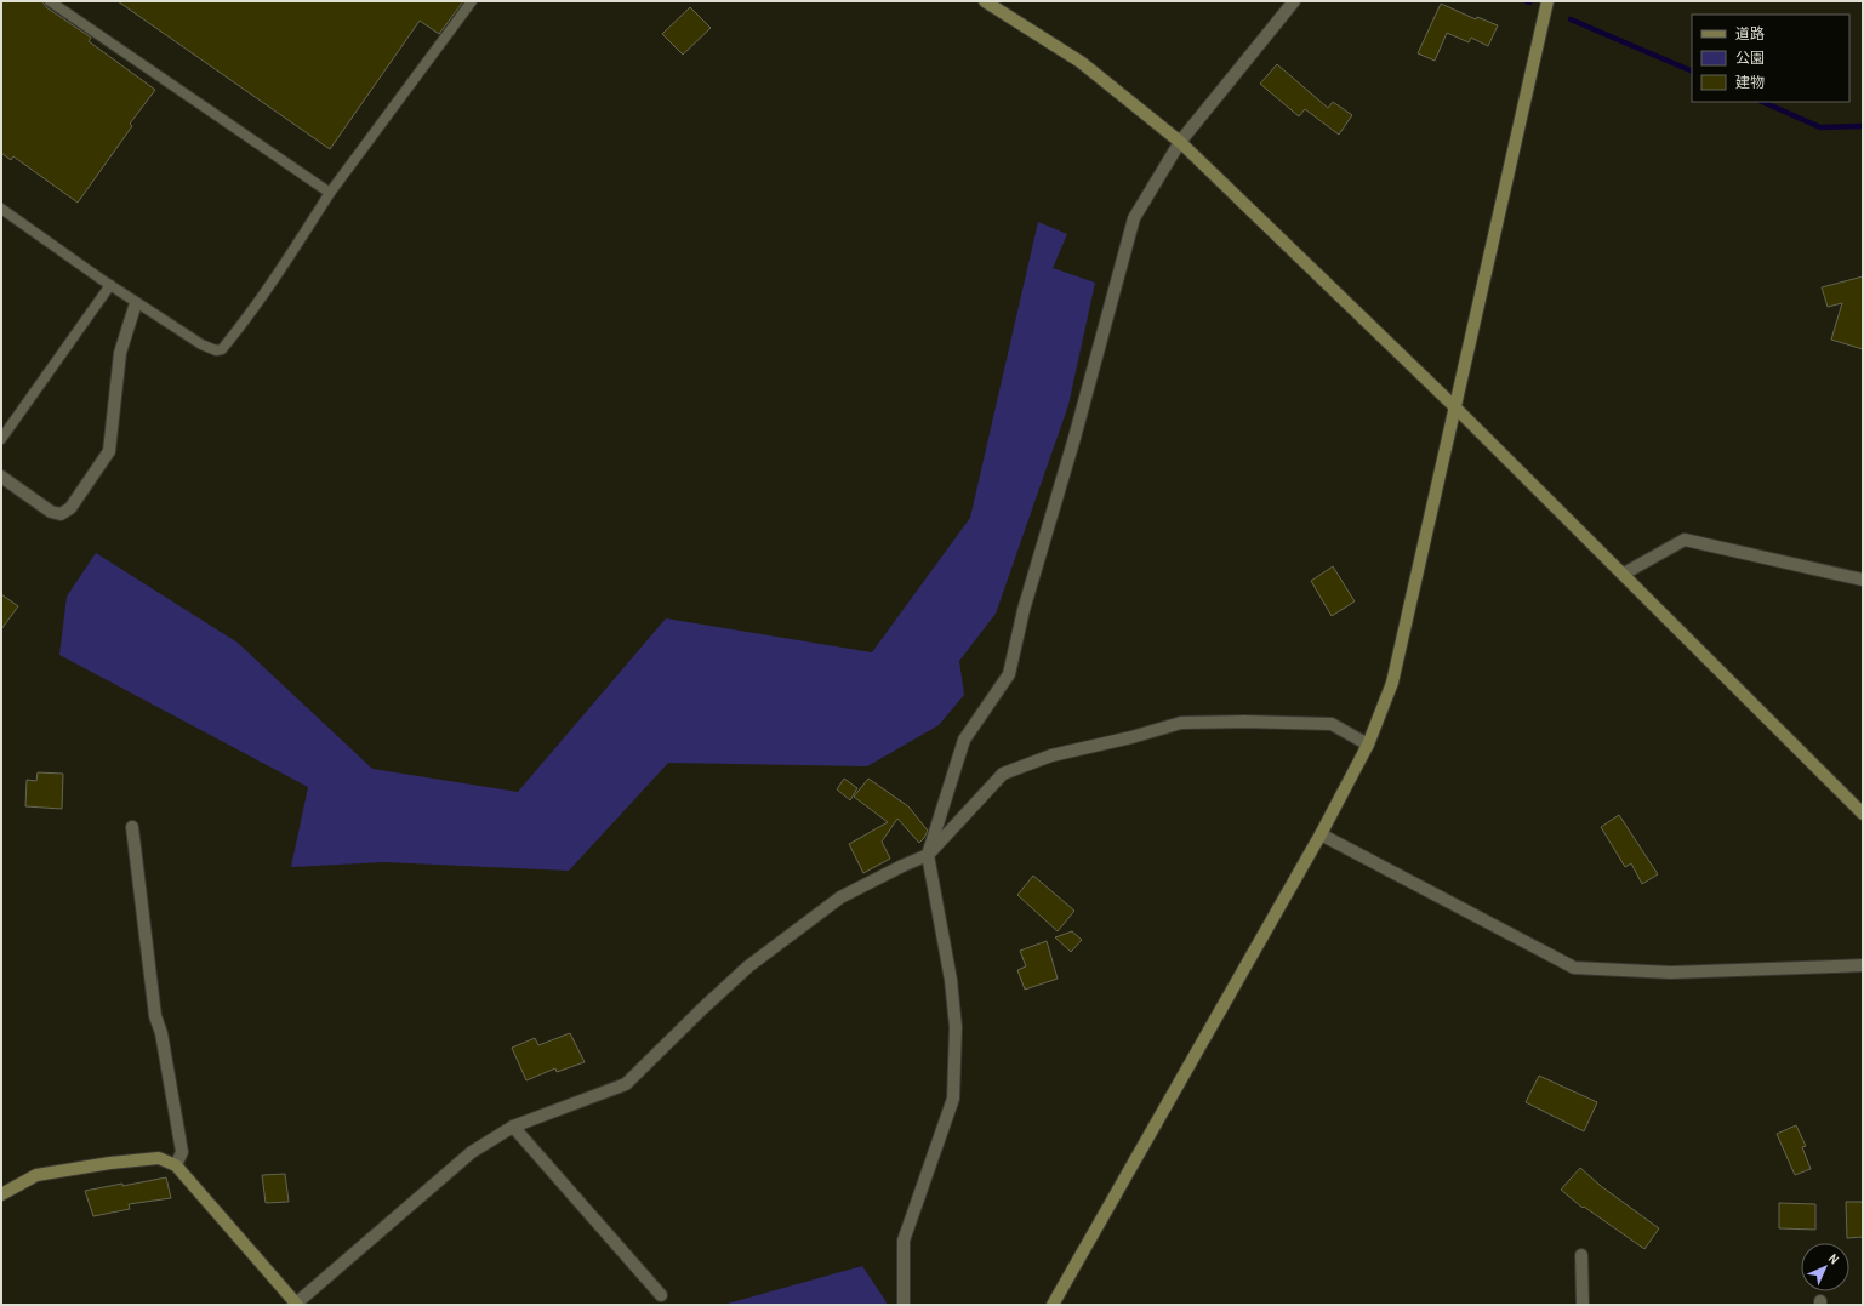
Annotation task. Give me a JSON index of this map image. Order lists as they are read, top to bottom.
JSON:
{
  "legend": ["道路", "公園", "建物"],
  "north": "top right"
}
